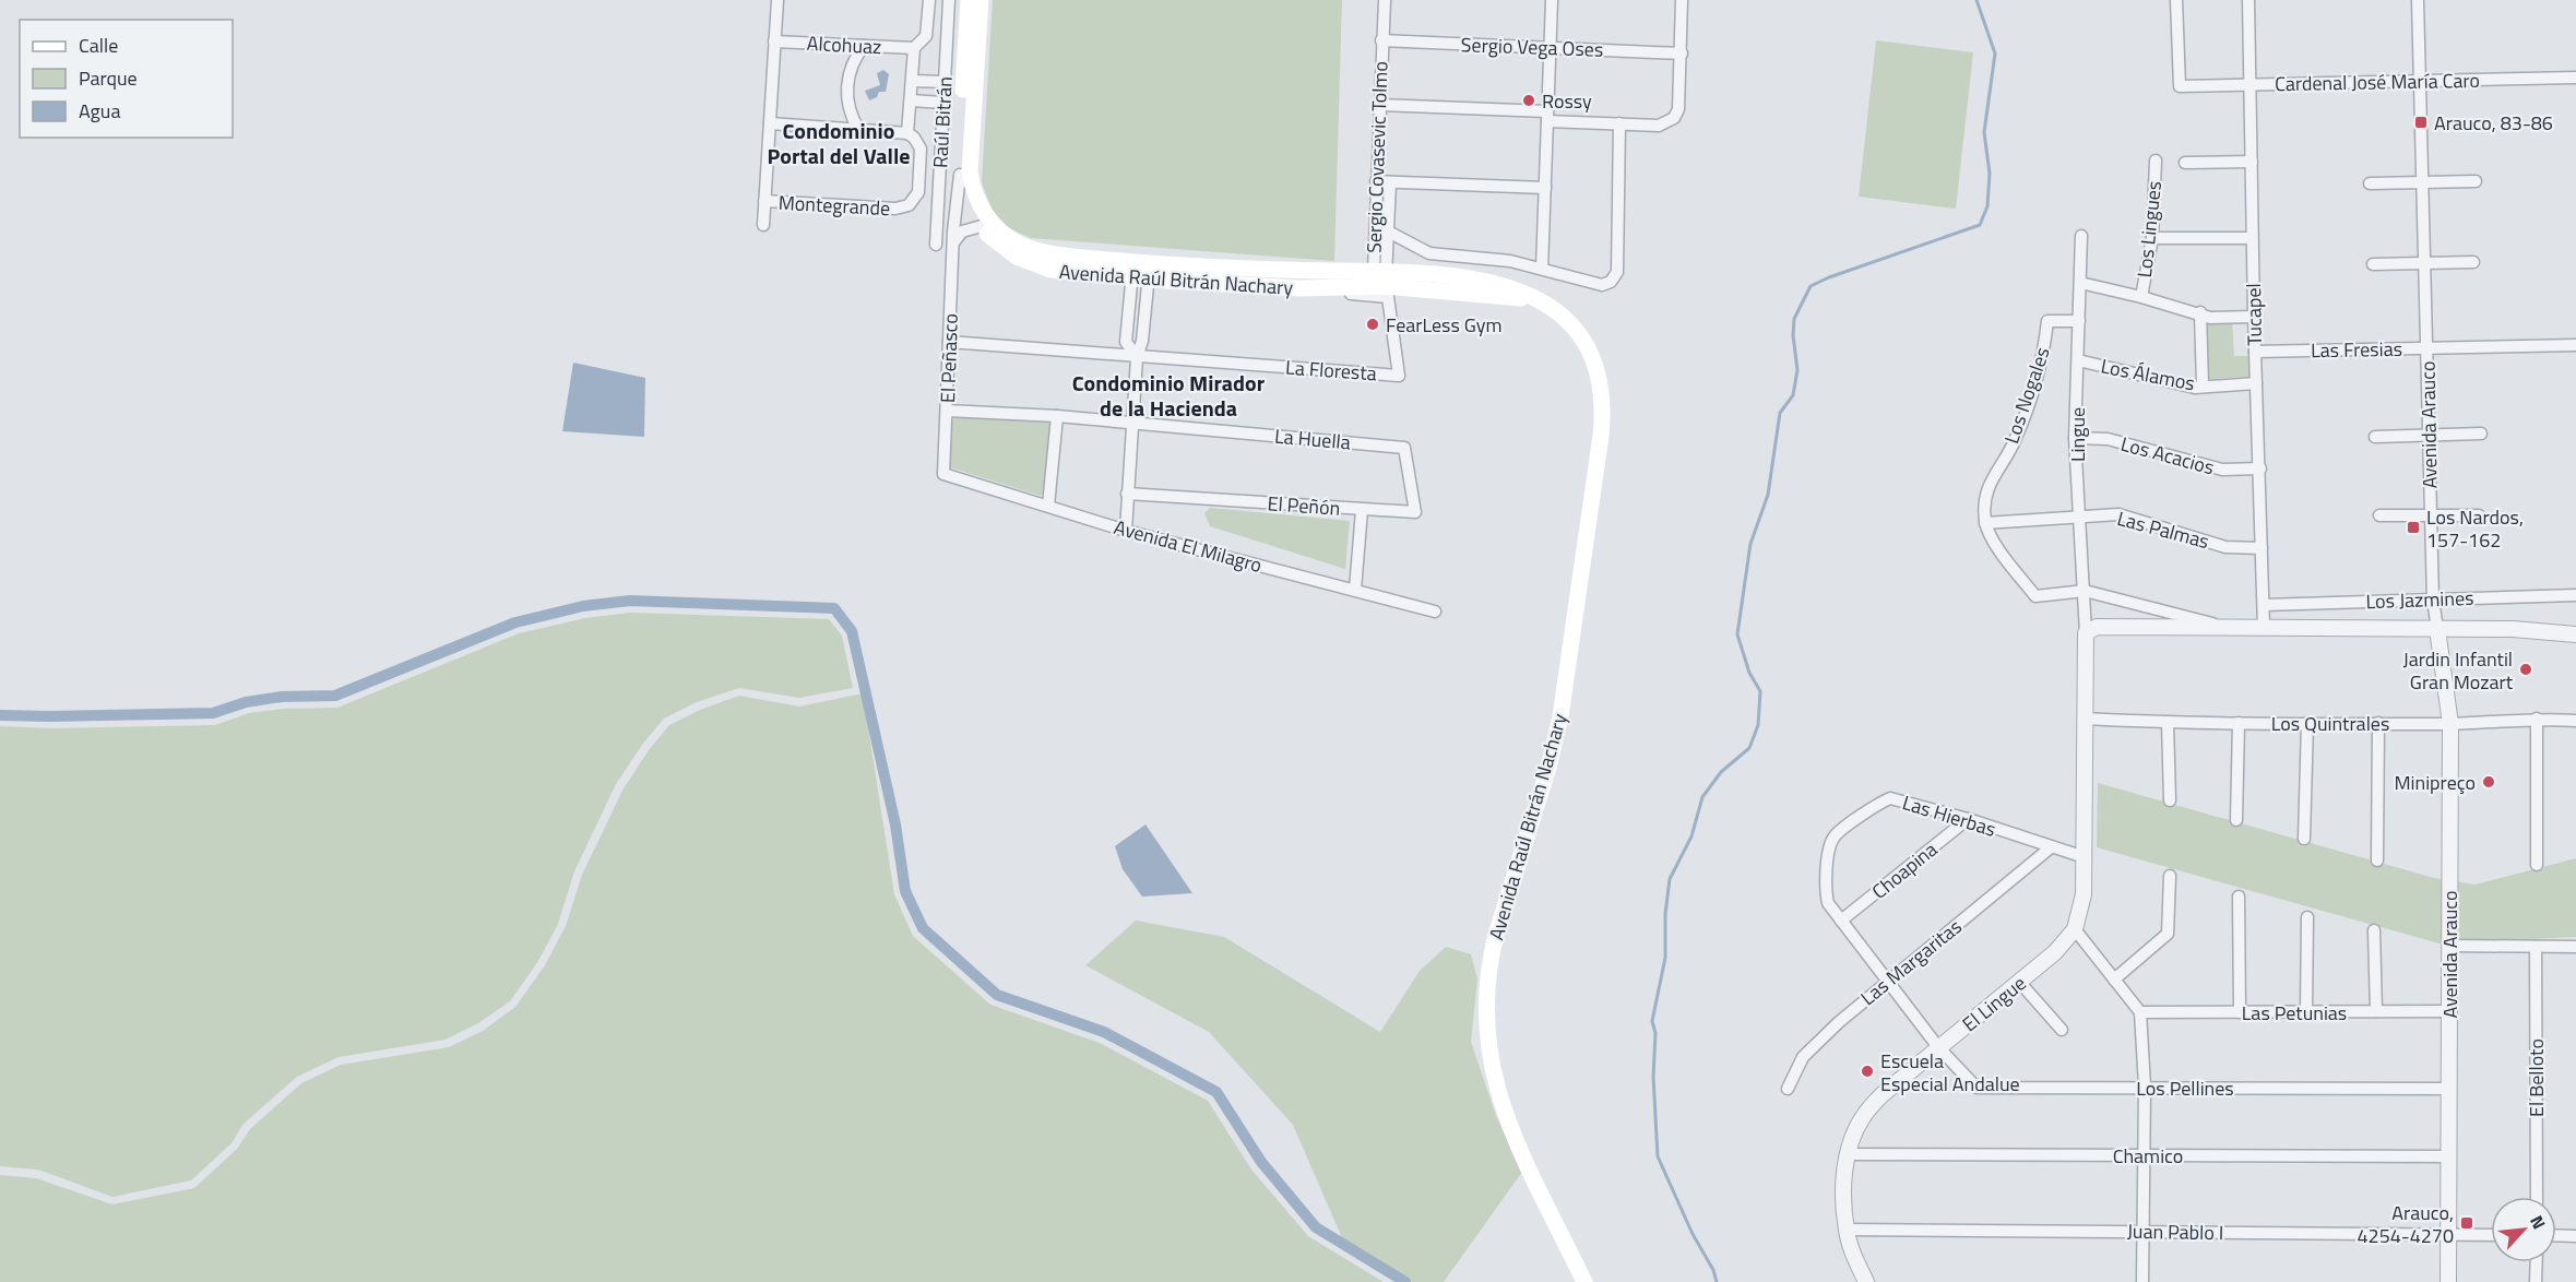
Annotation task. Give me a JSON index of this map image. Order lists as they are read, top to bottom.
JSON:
{
  "streets": {
    "main road": ["Avenida Raúl Bitrán Nachary"],
    "street": [
      "Alcohuaz",
      "Sergio Vega Oses",
      "Cardenal José María Caro",
      "Raúl Bitrán",
      "Sergio Covasevic Tolmo",
      "Montegrande",
      "Los Lingues",
      "Tucapel",
      "Las Fresias",
      "El Peñasco",
      "La Floresta",
      "Los Álamos",
      "Los Nogales",
      "Avenida Arauco",
      "Lingue",
      "La Huella",
      "Los Acacios",
      "El Peñón",
      "Las Palmas",
      "Avenida El Milagro",
      "Los Jazmines",
      "Los Quintrales",
      "Las Hierbas",
      "Choapina",
      "Las Margaritas",
      "El Lingue",
      "Las Petunias",
      "El Belloto",
      "Los Pellines",
      "Chamico",
      "Juan Pablo I"
    ]
  },
  "crossings": [
    ["Sergio Vega Oses", "Sergio Covasevic Tolmo"],
    ["Cardenal José María Caro", "Tucapel"],
    ["Cardenal José María Caro", "Avenida Arauco"],
    ["Sergio Covasevic Tolmo", "Avenida Raúl Bitrán Nachary"],
    ["Sergio Covasevic Tolmo", "La Floresta"],
    ["Los Lingues", "Tucapel"],
    ["Los Lingues", "Lingue"],
    ["Avenida Raúl Bitrán Nachary", "El Peñasco"],
    ["Avenida Raúl Bitrán Nachary", "La Floresta"],
    ["Tucapel", "Las Fresias"],
    ["Tucapel", "Los Álamos"],
    ["Tucapel", "Los Acacios"],
    ["Tucapel", "Las Palmas"],
    ["Tucapel", "Los Jazmines"],
    ["Las Fresias", "Avenida Arauco"],
    ["El Peñasco", "La Floresta"],
    ["El Peñasco", "La Huella"],
    ["El Peñasco", "Avenida El Milagro"],
    ["Los Álamos", "Lingue"],
    ["Los Nogales", "Lingue"],
    ["Los Nogales", "Las Palmas"],
    ["Avenida Arauco", "Los Jazmines"],
    ["Avenida Arauco", "Los Quintrales"],
    ["Avenida Arauco", "Las Petunias"],
    ["Avenida Arauco", "Los Pellines"],
    ["Avenida Arauco", "Chamico"],
    ["Avenida Arauco", "Juan Pablo I"],
    ["Lingue", "Los Acacios"],
    ["Lingue", "Las Palmas"],
    ["Lingue", "Los Quintrales"],
    ["Lingue", "Las Hierbas"],
    ["Lingue", "El Lingue"],
    ["La Huella", "El Peñón"],
    ["Las Hierbas", "Choapina"],
    ["Las Hierbas", "Las Margaritas"],
    ["Las Hierbas", "Los Pellines"],
    ["Choapina", "Los Pellines"],
    ["Las Margaritas", "Los Pellines"],
    ["El Lingue", "Los Pellines"],
    ["El Lingue", "Chamico"],
    ["El Lingue", "Juan Pablo I"]
  ],
  "districts": ["Condominio Portal del Valle", "Condominio Mirador de la Hacienda"],
  "places": {
    "other": [
      "Rossy",
      "FearLess Gym",
      "Jardin Infantil Gran Mozart",
      "Minipreço",
      "Escuela Especial Andalue"
    ],
    "transit": ["Arauco, 83-86", "Los Nardos, 157-162", "Arauco, 4254-4270"]
  },
  "legend": ["Calle", "Parque", "Agua"],
  "north": "top right"
}
